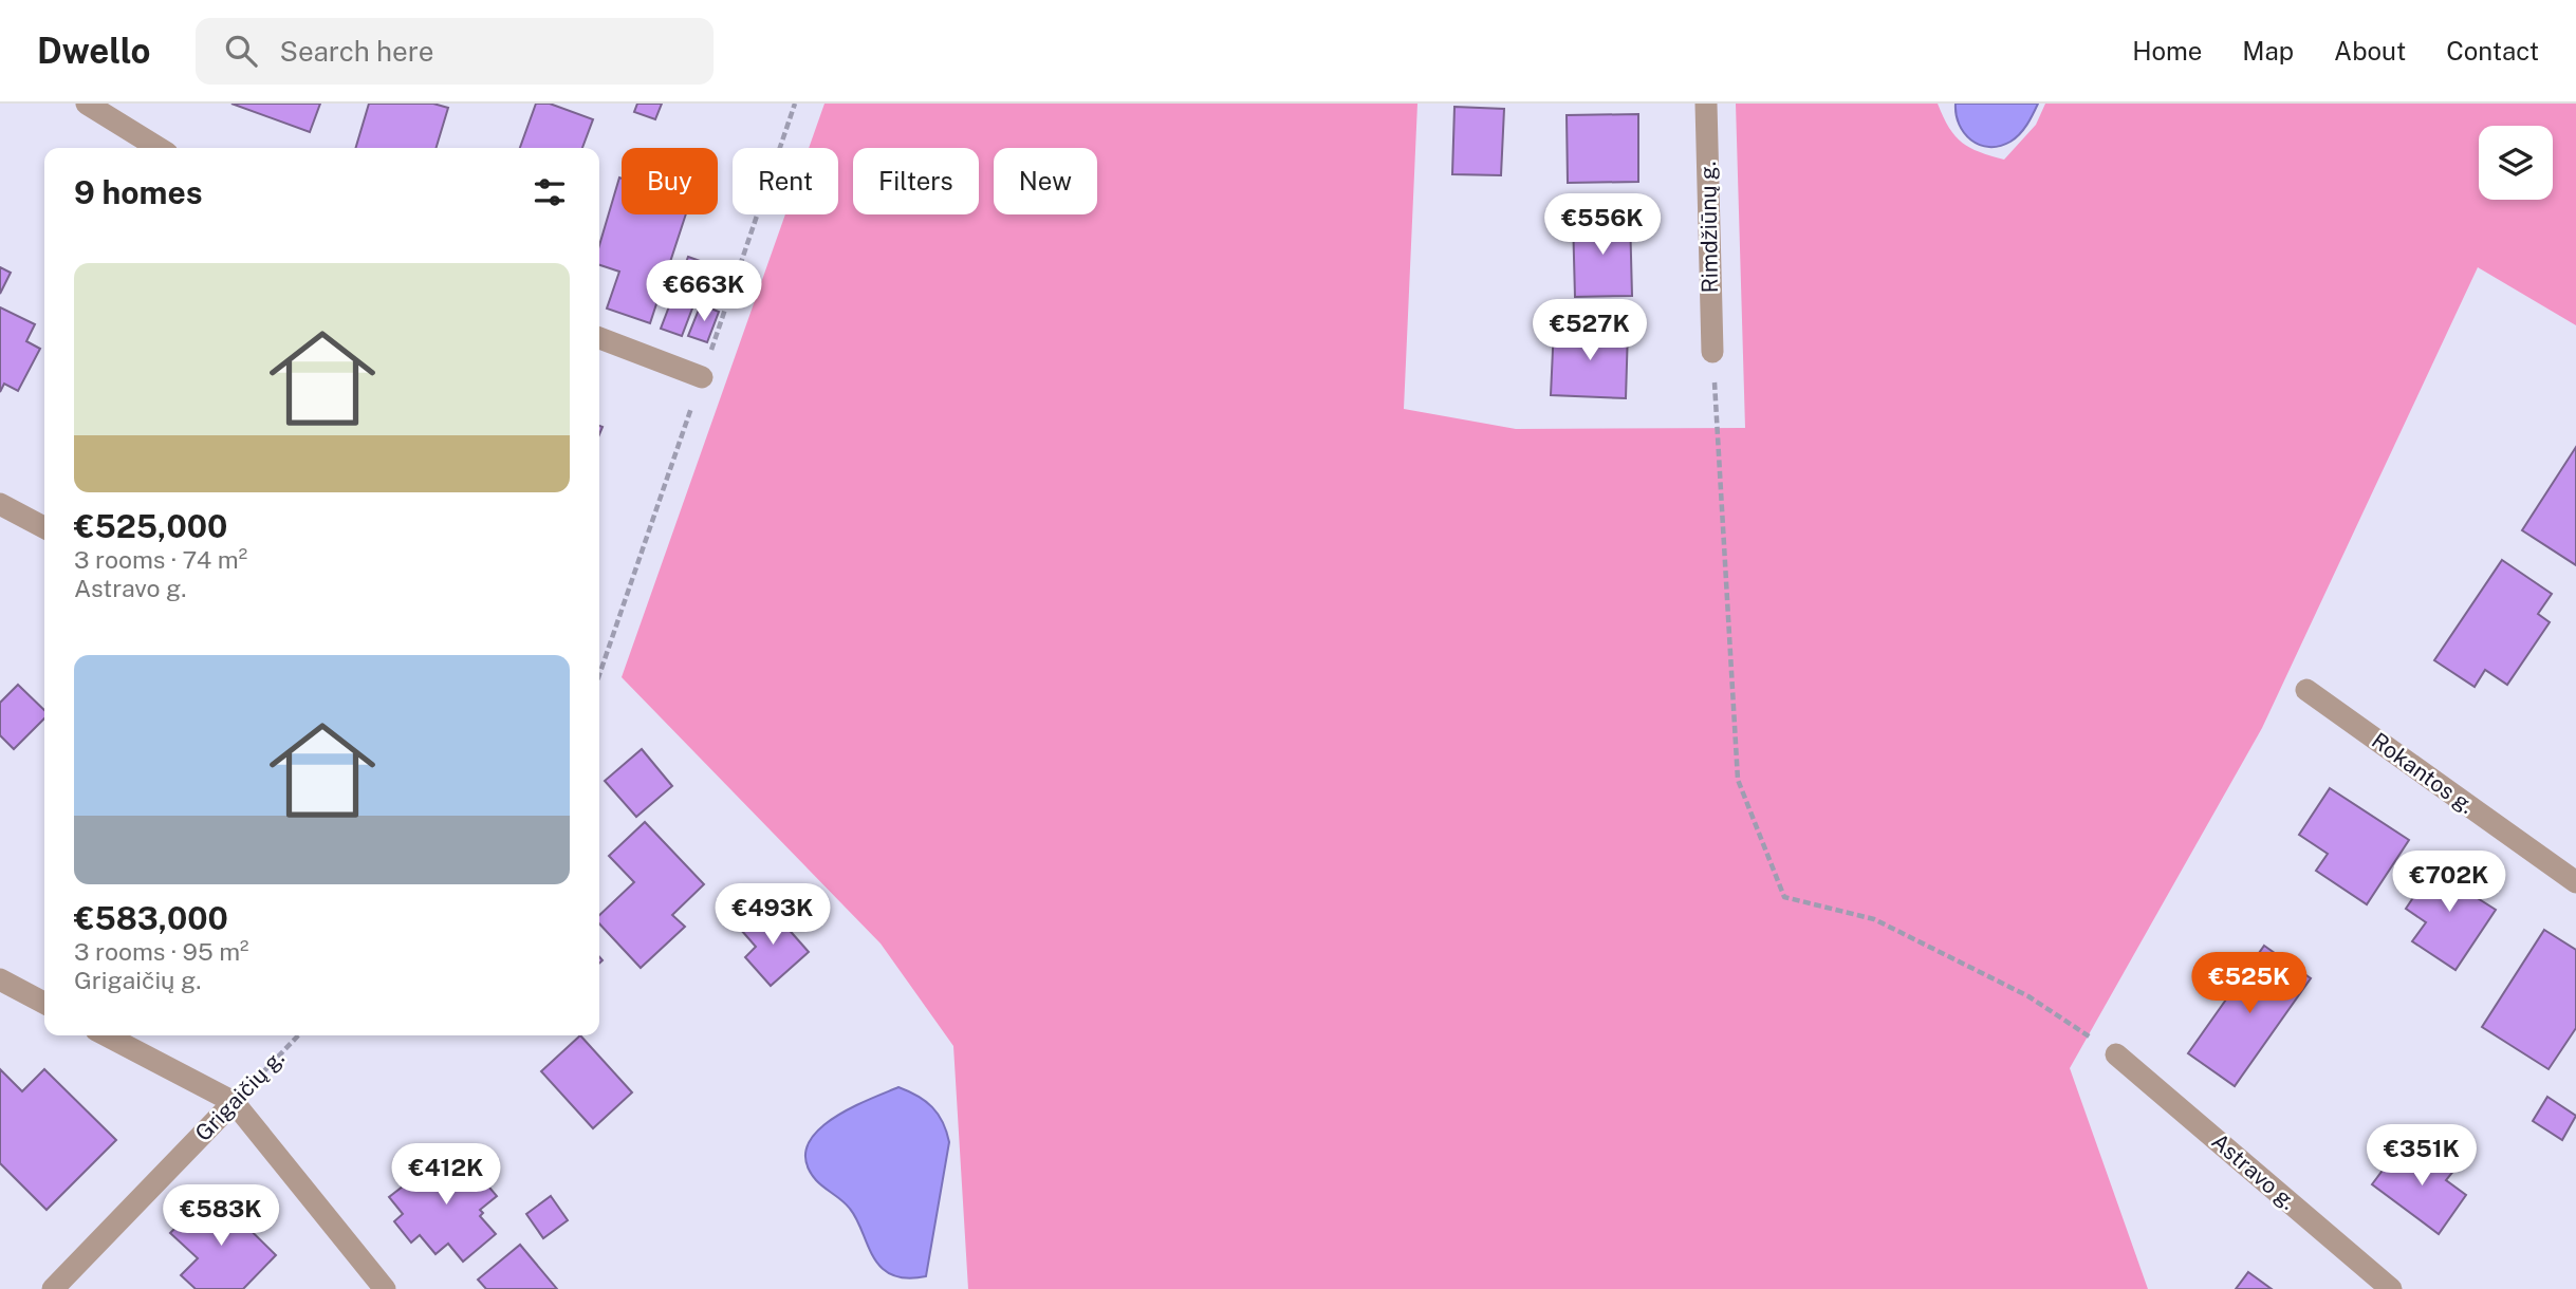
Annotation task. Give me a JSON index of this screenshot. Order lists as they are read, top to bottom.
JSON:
{
  "streets": {
    "street": [
      "Rimdžiūnų g.",
      "Rokantos g.",
      "Grigaičių g.",
      "Astravo g."
    ]
  },
  "page": {
    "header": "Dwello",
    "search": "Search here",
    "nav": [
      "Home",
      "Map",
      "About",
      "Contact"
    ],
    "chip": [
      "Buy",
      "Rent",
      "Filters",
      "New"
    ],
    "heading": "9 homes",
    "price": [
      "€556K",
      "€663K",
      "€527K",
      "€702K",
      "€493K",
      "€525K",
      "€351K",
      "€412K",
      "€583K"
    ],
    "list": [
      {
        "name": "€525,000",
        "note": "3 rooms · 74 m² · Astravo g."
      },
      {
        "name": "€583,000",
        "note": "3 rooms · 95 m² · Grigaičių g."
      }
    ]
  }
}
